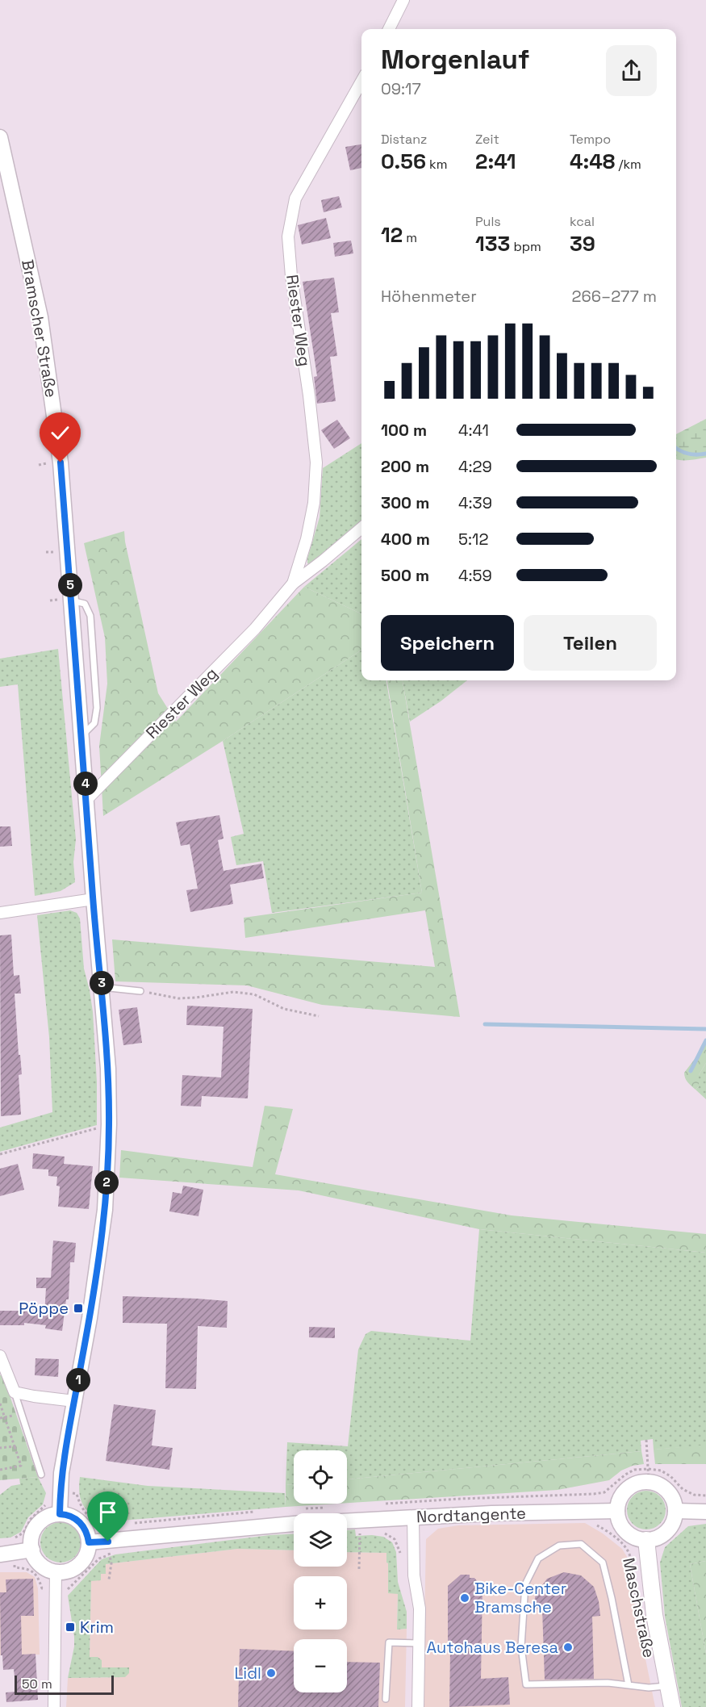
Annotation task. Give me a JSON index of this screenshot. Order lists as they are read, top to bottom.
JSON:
{
  "streets": {
    "main road": ["Maschstraße"],
    "street": ["Riester Weg", "Bramscher Straße", "Nordtangente"]
  },
  "crossings": [
    ["Riester Weg", "Bramscher Straße"],
    ["Nordtangente", "Maschstraße"]
  ],
  "places": {
    "transit": ["Pöppe", "Krim"],
    "other": ["Bike-Center Bramsche", "Autohaus Beresa", "Lidl"]
  },
  "scale_bar": "50 m",
  "page": {
    "heading": ["Morgenlauf", "09:17"],
    "stats": [
      ["Distanz", "0.56 km"],
      ["Zeit", "2:41"],
      ["Tempo", "4:48 /km"],
      ["12 m"],
      ["Puls", "133 bpm"],
      ["kcal", "39"]
    ],
    "chart": ["Höhenmeter", "266–277 m"],
    "list": [
      {
        "name": "100 m",
        "note": "4:41"
      },
      {
        "name": "200 m",
        "note": "4:29"
      },
      {
        "name": "300 m",
        "note": "4:39"
      },
      {
        "name": "400 m",
        "note": "5:12"
      },
      {
        "name": "500 m",
        "note": "4:59"
      }
    ],
    "pins": [
      "5",
      "4",
      "3",
      "2",
      "1"
    ],
    "buttons": ["Speichern", "Teilen"],
    "map_buttons": ["+", "−"],
    "scale": "50 m"
  }
}
